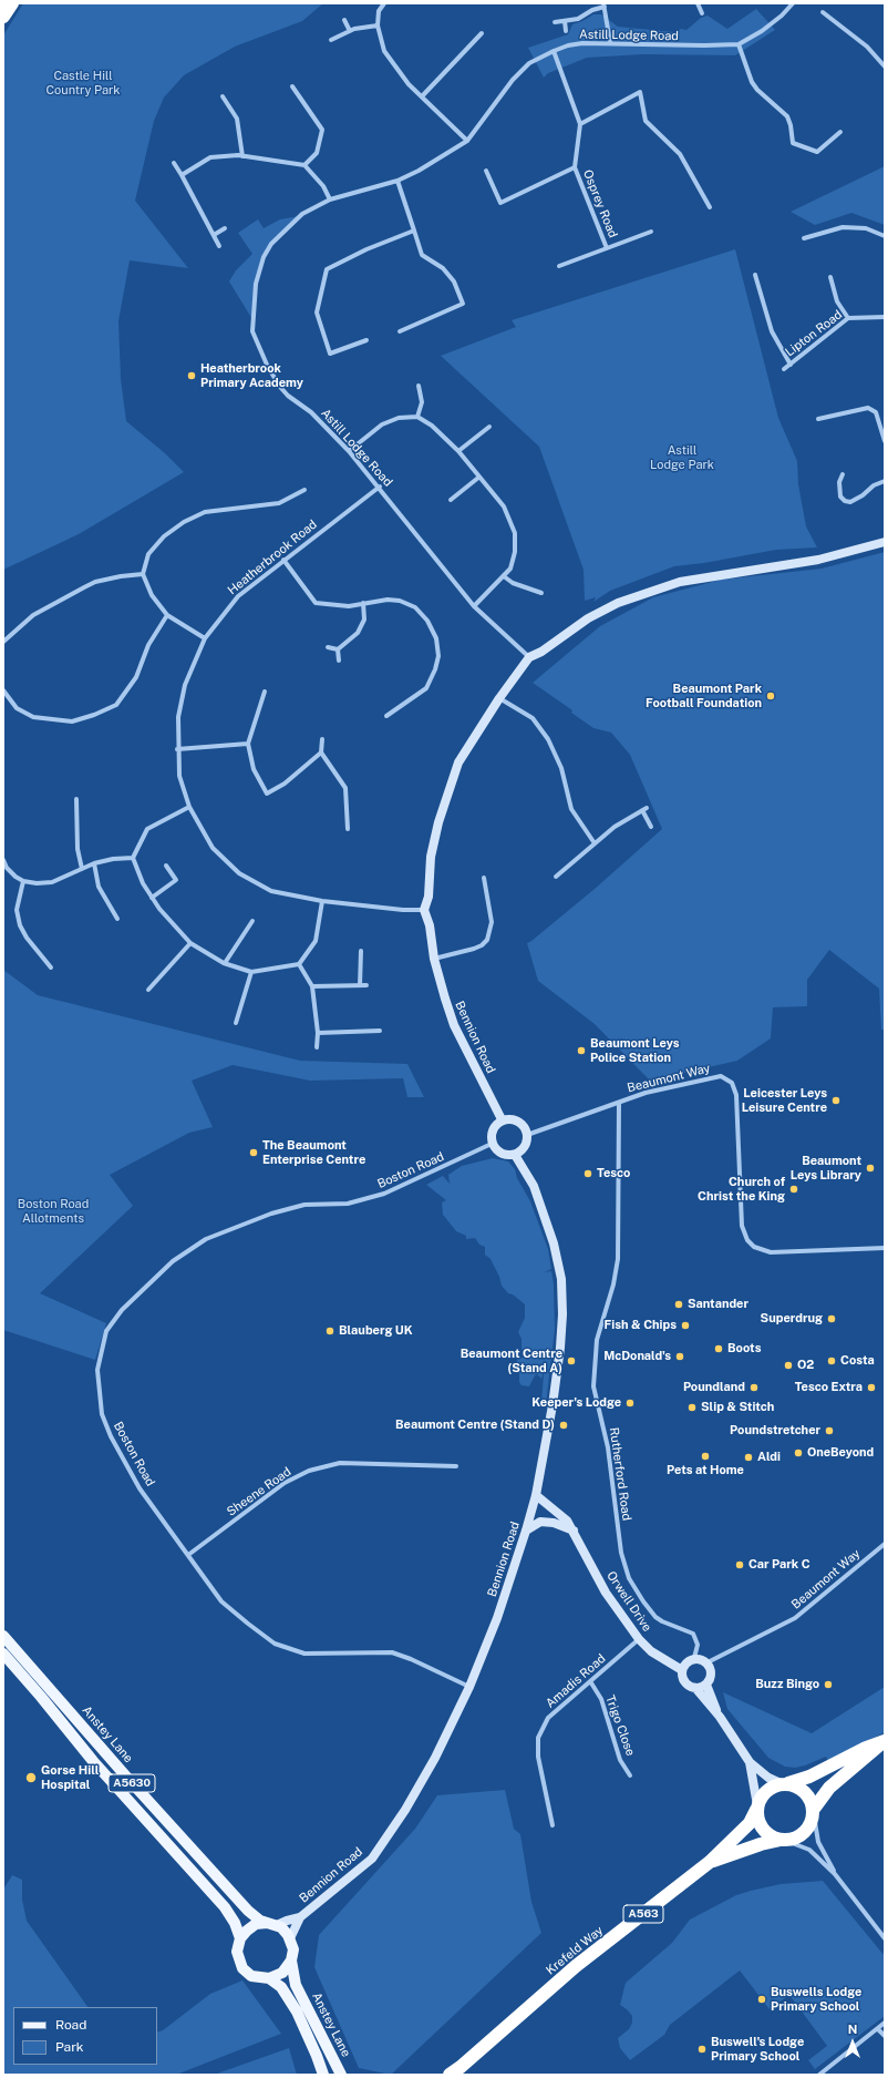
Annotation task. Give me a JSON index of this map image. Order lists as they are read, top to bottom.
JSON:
{
  "streets": {
    "highway": ["A563", "Krefeld Way"],
    "main road": ["Anstey Lane", "A5630"],
    "street": [
      "Astill Lodge Road",
      "Osprey Road",
      "Lipton Road",
      "Heatherbrook Road",
      "Bennion Road",
      "Beaumont Way",
      "Boston Road",
      "Rutherford Road",
      "Sheene Road",
      "Orwell Drive",
      "Amadis Road",
      "Trigo Close"
    ]
  },
  "crossings": [
    ["Astill Lodge Road", "Osprey Road"],
    ["Astill Lodge Road", "Heatherbrook Road"],
    ["Heatherbrook Road", "Bennion Road"],
    ["Bennion Road", "Beaumont Way"],
    ["Bennion Road", "Boston Road"],
    ["Bennion Road", "Orwell Drive"],
    ["Bennion Road", "Anstey Lane"],
    ["Bennion Road", "A5630"],
    ["Beaumont Way", "Boston Road"],
    ["Beaumont Way", "Rutherford Road"],
    ["Beaumont Way", "Orwell Drive"],
    ["Boston Road", "Sheene Road"],
    ["Rutherford Road", "Orwell Drive"],
    ["Orwell Drive", "Amadis Road"],
    ["Amadis Road", "Trigo Close"],
    ["Anstey Lane", "A5630"]
  ],
  "parks": ["Castle Hill Country Park", "Astill Lodge Park", "Boston Road Allotments"],
  "places": [
    "Heatherbrook Primary Academy",
    "Beaumont Park Football Foundation",
    "Beaumont Leys Police Station",
    "Leicester Leys Leisure Centre",
    "The Beaumont Enterprise Centre",
    "Beaumont Leys Library",
    "Tesco",
    "Church of Christ the King",
    "Santander",
    "Superdrug",
    "Fish & Chips",
    "Blauberg UK",
    "Boots",
    "McDonald's",
    "Beaumont Centre (Stand A)",
    "Costa",
    "O2",
    "Poundland",
    "Tesco Extra",
    "Keeper's Lodge",
    "Slip & Stitch",
    "Beaumont Centre (Stand D)",
    "Poundstretcher",
    "OneBeyond",
    "Pets at Home",
    "Aldi",
    "Car Park C",
    "Buzz Bingo",
    "Gorse Hill Hospital",
    "Buswells Lodge Primary School",
    "Buswell's Lodge Primary School"
  ],
  "legend": ["Road", "Park"],
  "north": "top"
}
